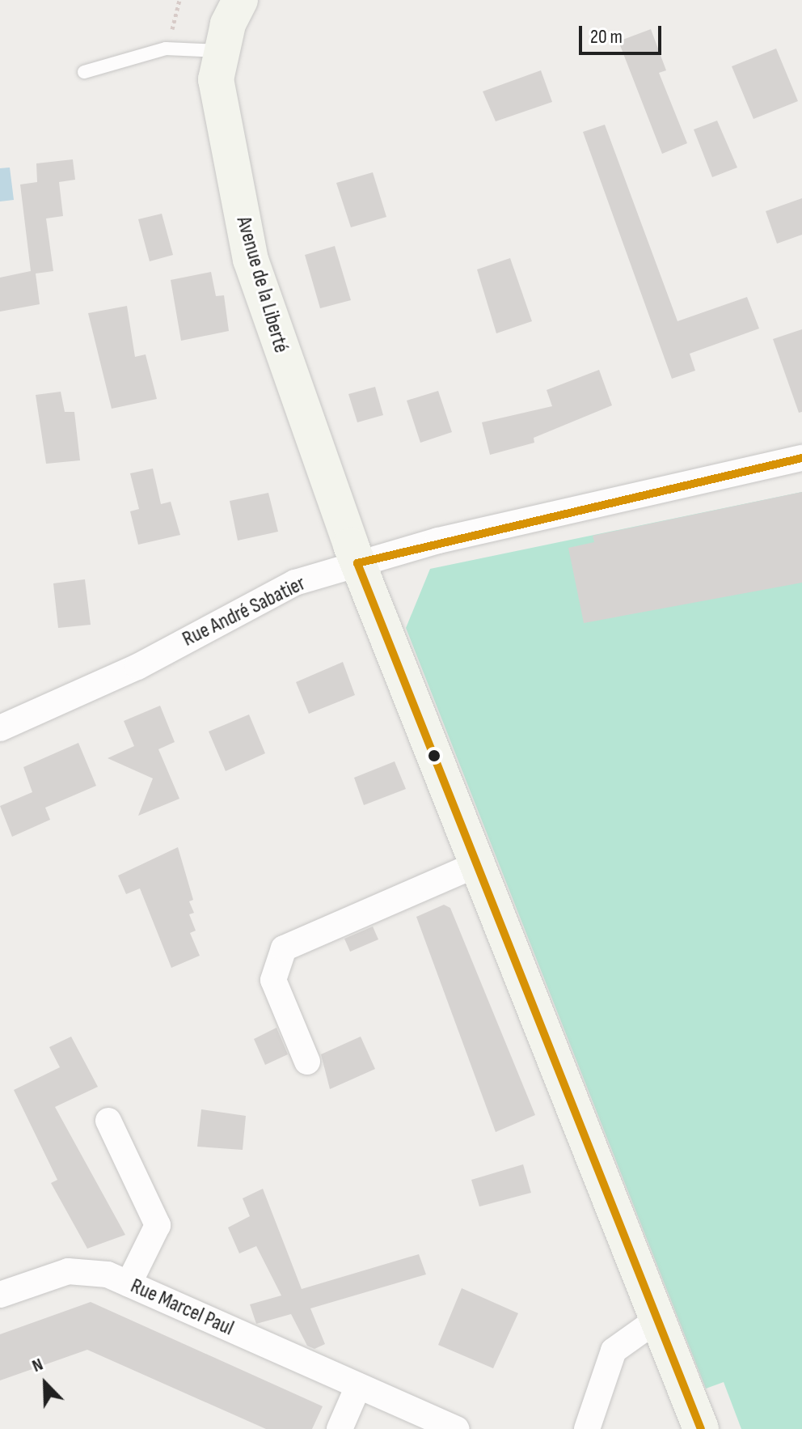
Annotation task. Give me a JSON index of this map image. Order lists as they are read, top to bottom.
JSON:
{
  "streets": {
    "street": ["Avenue de la Liberté", "Rue André Sabatier", "Rue Marcel Paul"]
  },
  "crossings": [
    ["Avenue de la Liberté", "Rue André Sabatier"]
  ],
  "scale_bar": "20 m",
  "north": "top left"
}
